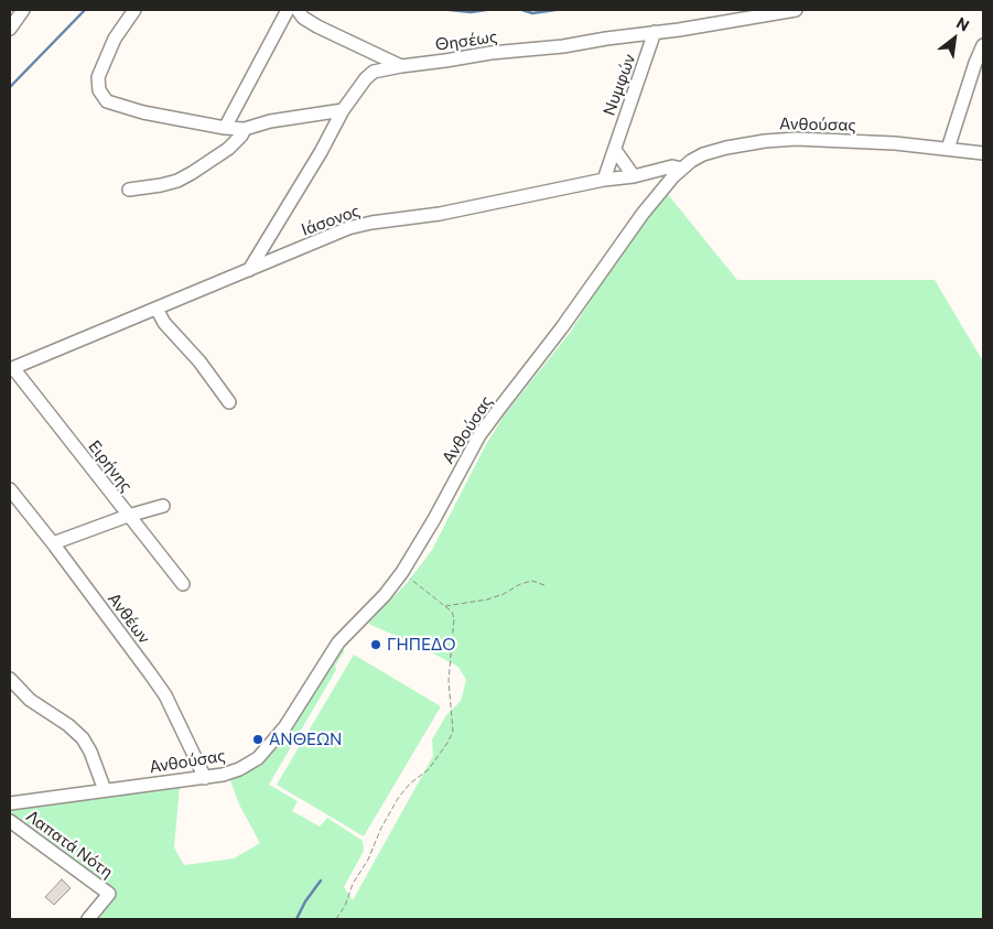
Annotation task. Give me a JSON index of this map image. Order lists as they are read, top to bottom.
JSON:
{
  "streets": {
    "street": [
      "Θησέως",
      "Νυμφών",
      "Ανθούσας",
      "Ιάσονος",
      "Ειρήνης",
      "Ανθέων",
      "Λαπατά Νότη"
    ]
  },
  "crossings": [
    ["Θησέως", "Νυμφών"],
    ["Νυμφών", "Ιάσονος"],
    ["Ανθούσας", "Ιάσονος"],
    ["Ανθούσας", "Ανθέων"],
    ["Ιάσονος", "Ειρήνης"]
  ],
  "places": ["ΓΗΠΕΔΟ", "ΑΝΘΕΩΝ"],
  "north": "top right"
}
